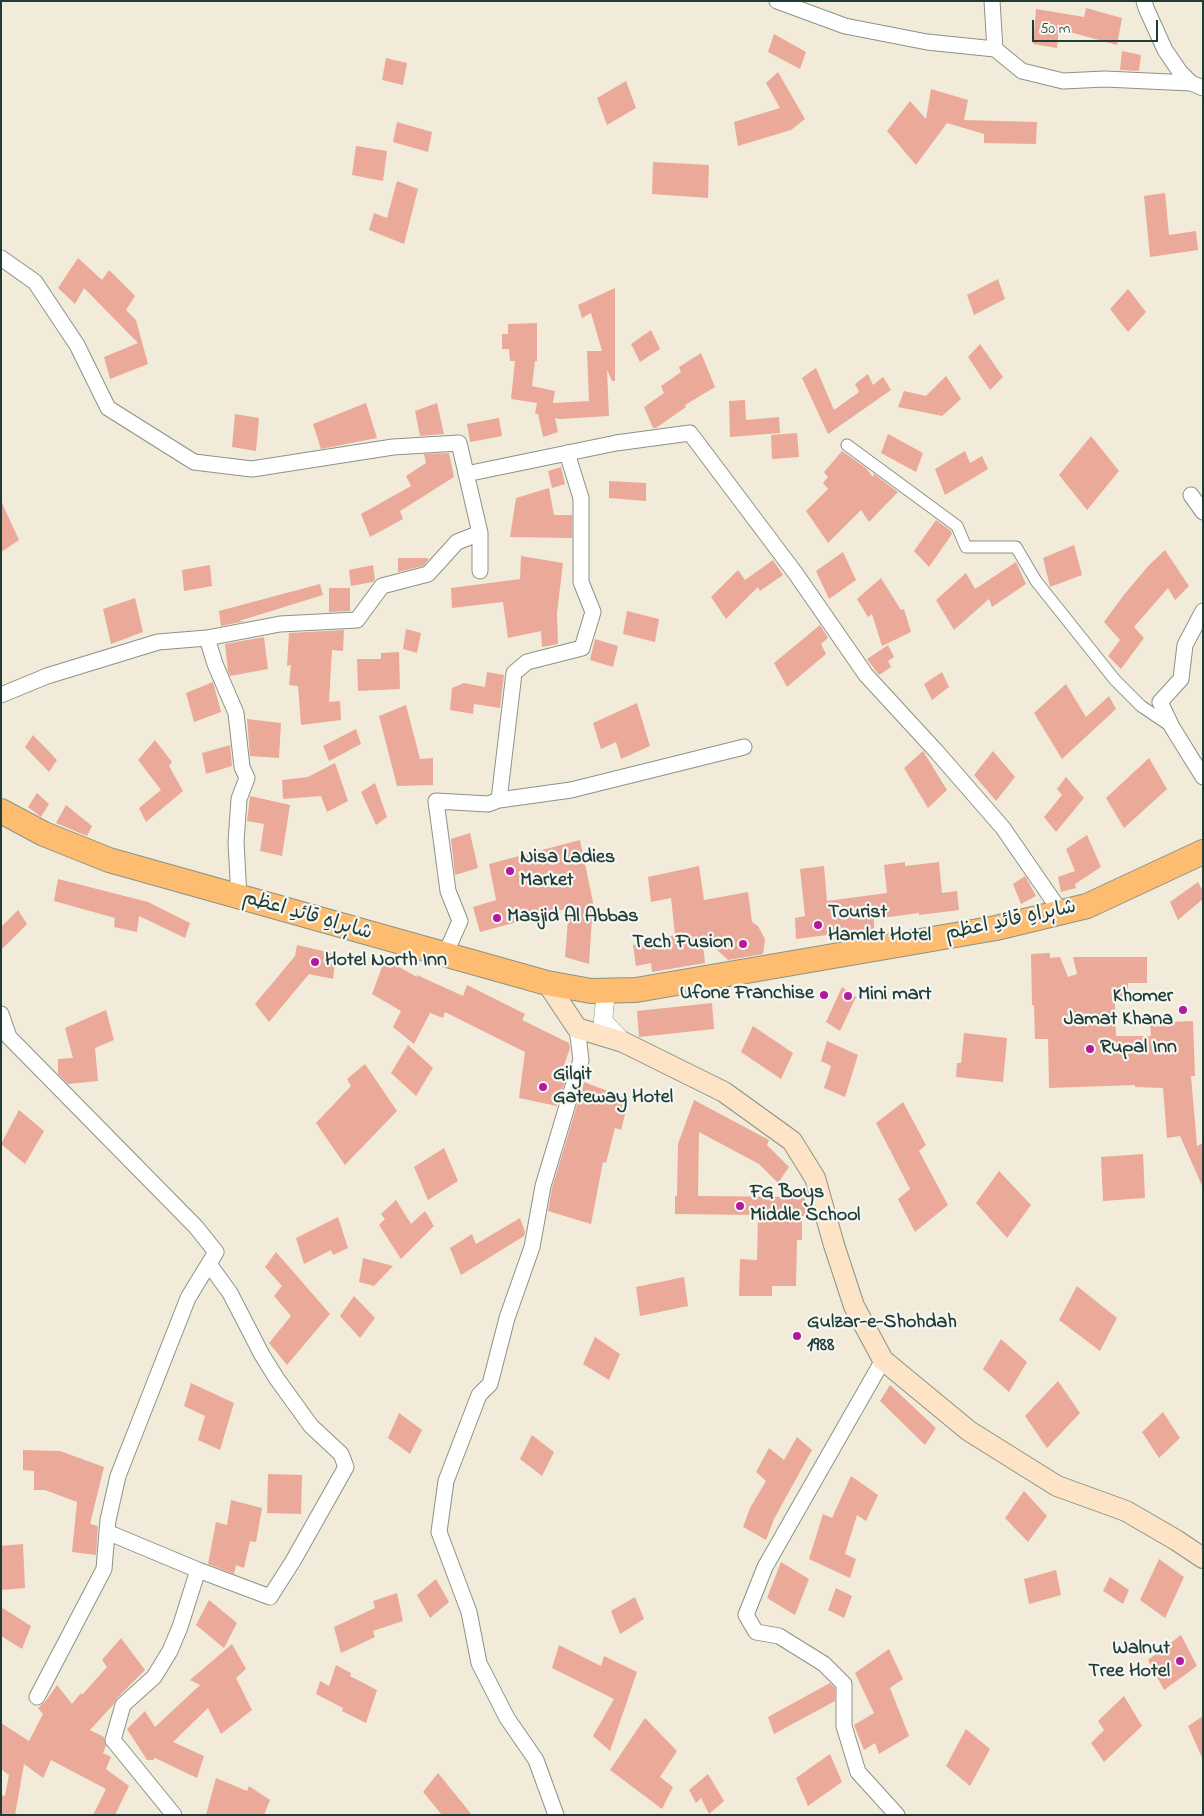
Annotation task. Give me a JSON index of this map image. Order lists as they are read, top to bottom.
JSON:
{
  "streets": {
    "highway": ["شاہراہِ قائدِ اعظم"]
  },
  "places": [
    "Nisa Ladies Market",
    "Masjid Al Abbas",
    "Tourist Hamlet Hotel",
    "Tech Fusion",
    "Hotel North Inn",
    "Ufone Franchise",
    "Mini mart",
    "Khomer Jamat Khana",
    "Rupal Inn",
    "Gilgit Gateway Hotel",
    "FG Boys Middle School",
    "Gulzar-e-Shohdah 1988",
    "Walnut Tree Hotel"
  ],
  "scale_bar": "50 m"
}
